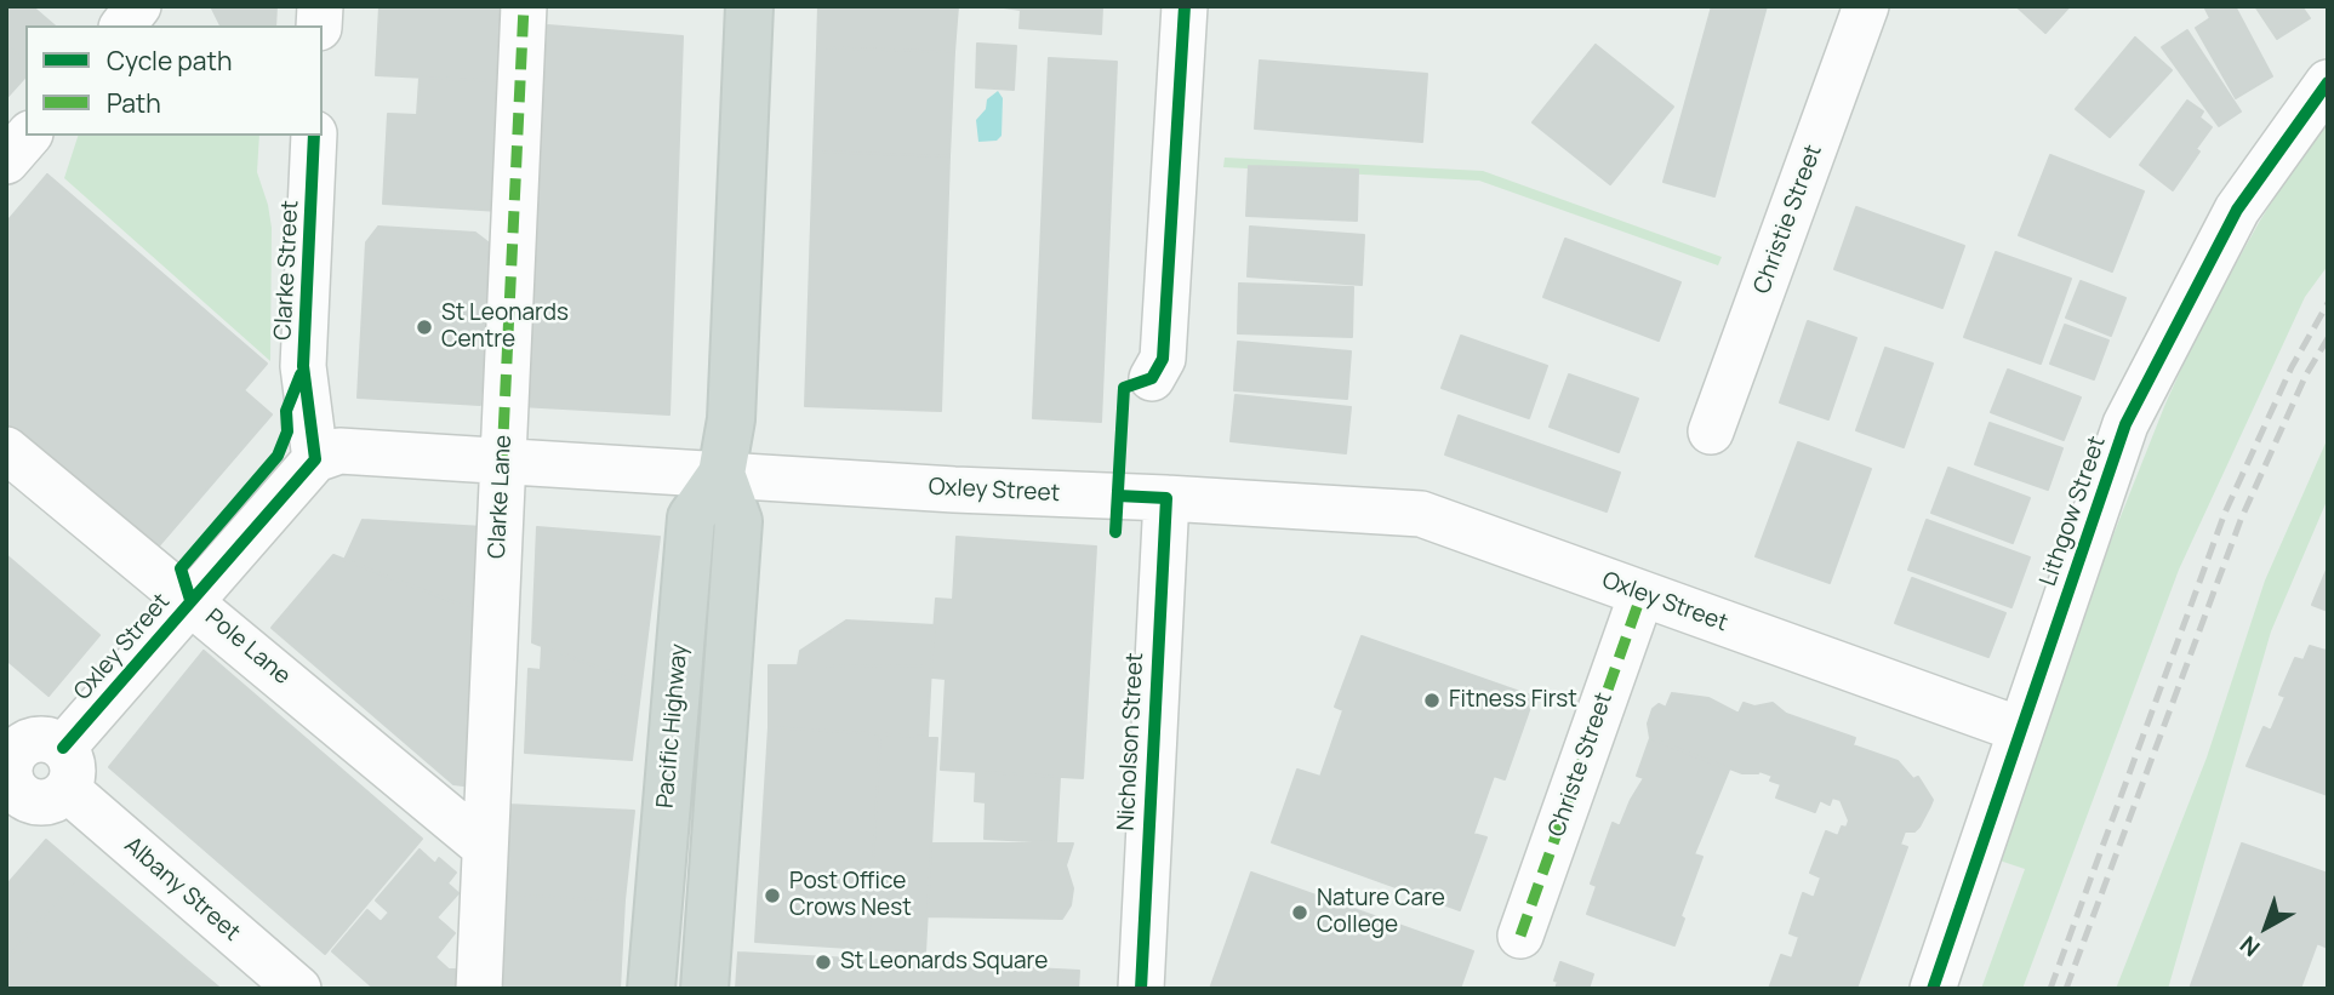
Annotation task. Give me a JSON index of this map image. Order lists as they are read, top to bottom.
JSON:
{
  "streets": {
    "main road": ["Pacific Highway"],
    "street": [
      "Christie Street",
      "Clarke Street",
      "Oxley Street",
      "Clarke Lane",
      "Lithgow Street",
      "Pole Lane",
      "Nicholson Street",
      "Christe Street",
      "Albany Street"
    ]
  },
  "crossings": [
    ["Clarke Street", "Oxley Street"],
    ["Oxley Street", "Clarke Lane"],
    ["Oxley Street", "Lithgow Street"],
    ["Oxley Street", "Pole Lane"],
    ["Oxley Street", "Pacific Highway"],
    ["Oxley Street", "Nicholson Street"],
    ["Oxley Street", "Christe Street"],
    ["Oxley Street", "Albany Street"],
    ["Clarke Lane", "Pole Lane"]
  ],
  "places": [
    "St Leonards Centre",
    "Fitness First",
    "Post Office Crows Nest",
    "Nature Care College",
    "St Leonards Square"
  ],
  "legend": ["Cycle path", "Path"],
  "north": "bottom left"
}
